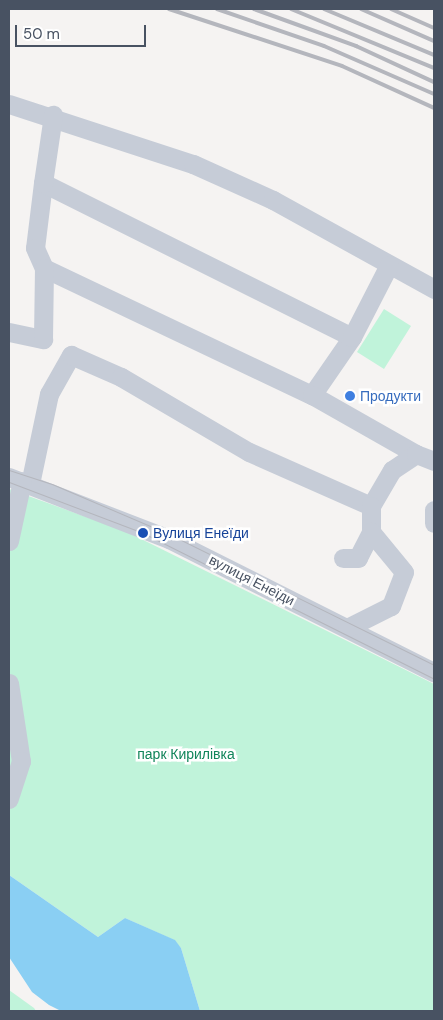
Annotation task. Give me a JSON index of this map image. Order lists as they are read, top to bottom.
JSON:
{
  "streets": {
    "street": ["вулиця Енеїди"]
  },
  "parks": ["парк Кирилівка"],
  "places": ["Продукти", "Вулиця Енеїди"],
  "scale_bar": "50 m"
}
